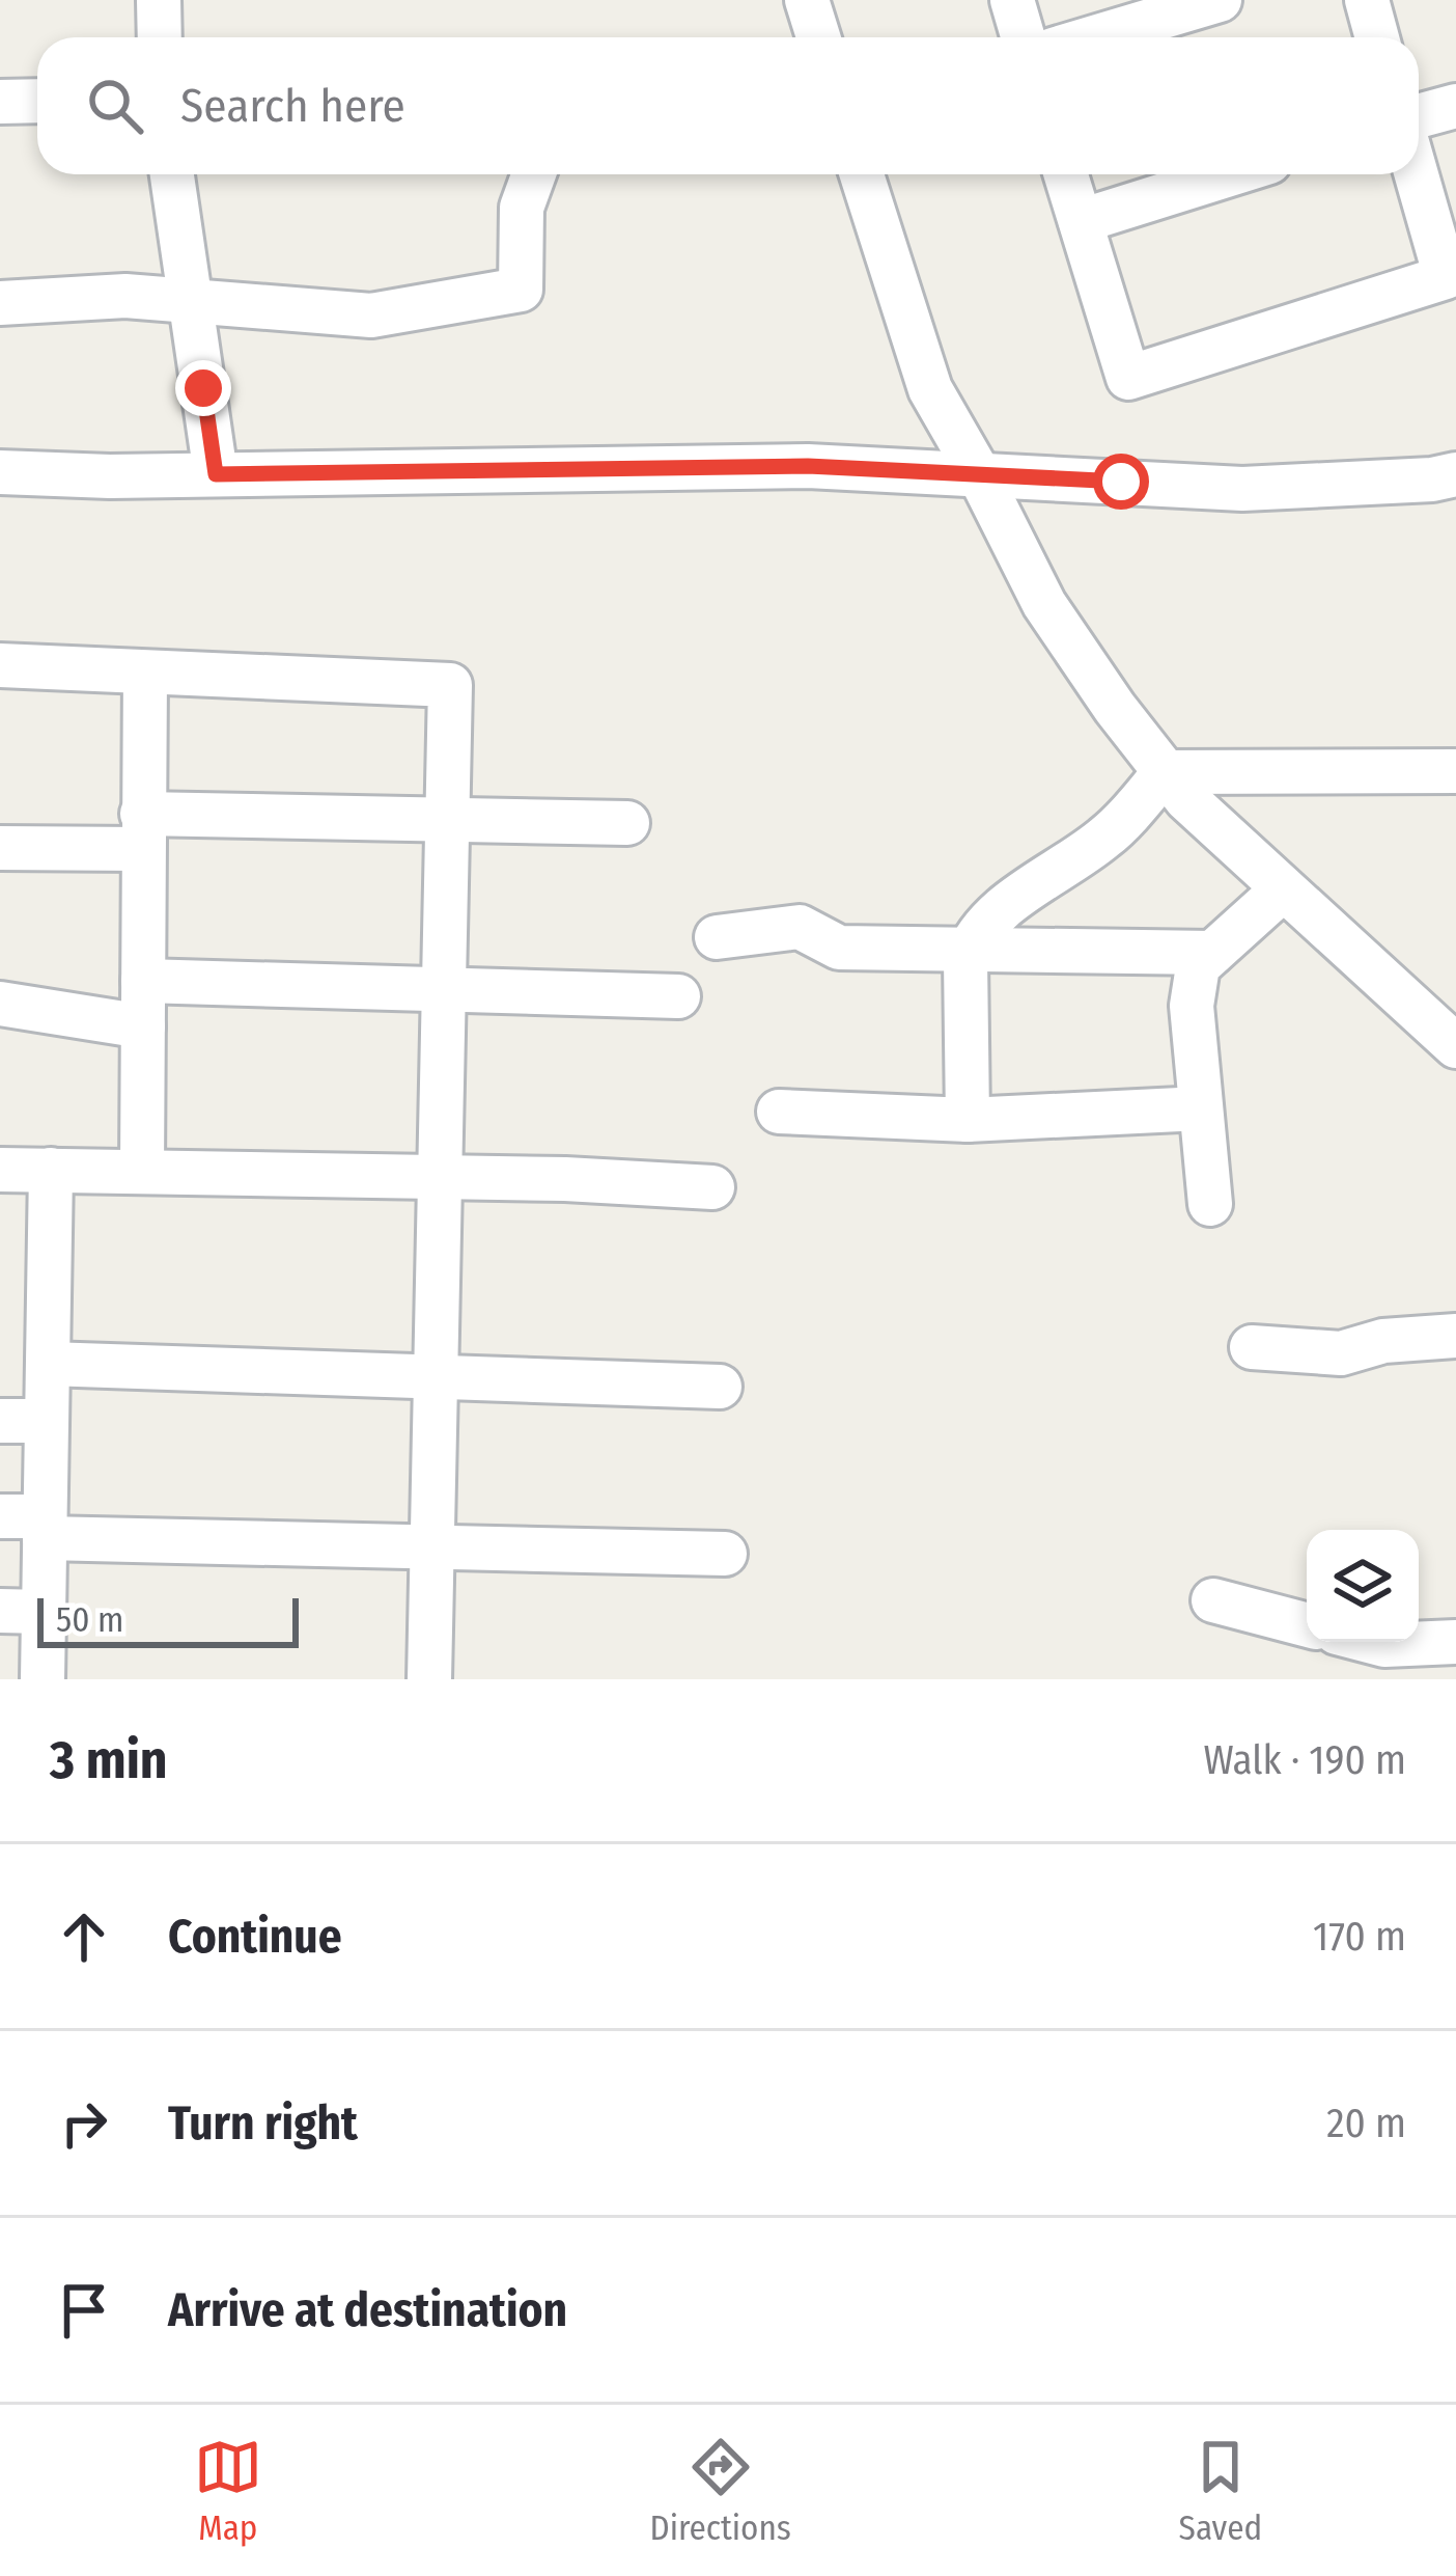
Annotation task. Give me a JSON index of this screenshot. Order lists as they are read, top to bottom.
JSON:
{
  "scale_bar": "50 m",
  "page": {
    "search": "Search here",
    "scale": "50 m",
    "heading": ["3 min", "Walk · 190 m"],
    "list": [
      ["Continue", "170 m"],
      ["Turn right", "20 m"],
      "Arrive at destination"
    ],
    "nav": ["Map", "Directions", "Saved"]
  }
}
